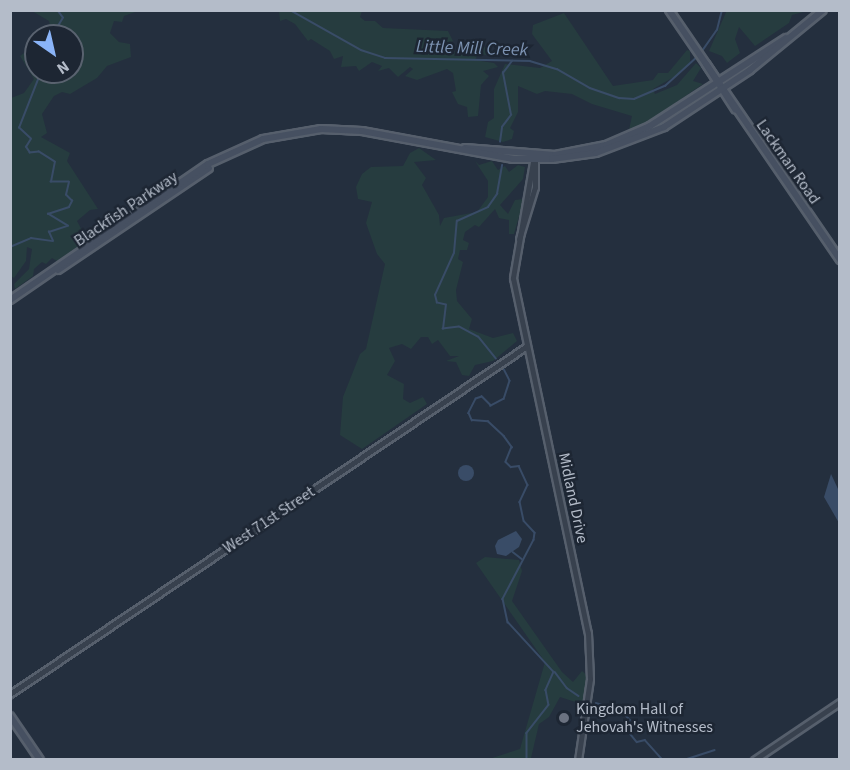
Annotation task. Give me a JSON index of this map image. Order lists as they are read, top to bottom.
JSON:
{
  "streets": {
    "main road": ["Lackman Road", "Blackfish Parkway"],
    "street": ["Midland Drive", "West 71st Street"]
  },
  "crossings": [
    ["Lackman Road", "Blackfish Parkway"],
    ["Blackfish Parkway", "Midland Drive"],
    ["Midland Drive", "West 71st Street"]
  ],
  "water": ["Little Mill Creek"],
  "places": ["Kingdom Hall of Jehovah's Witnesses"],
  "north": "bottom right"
}
